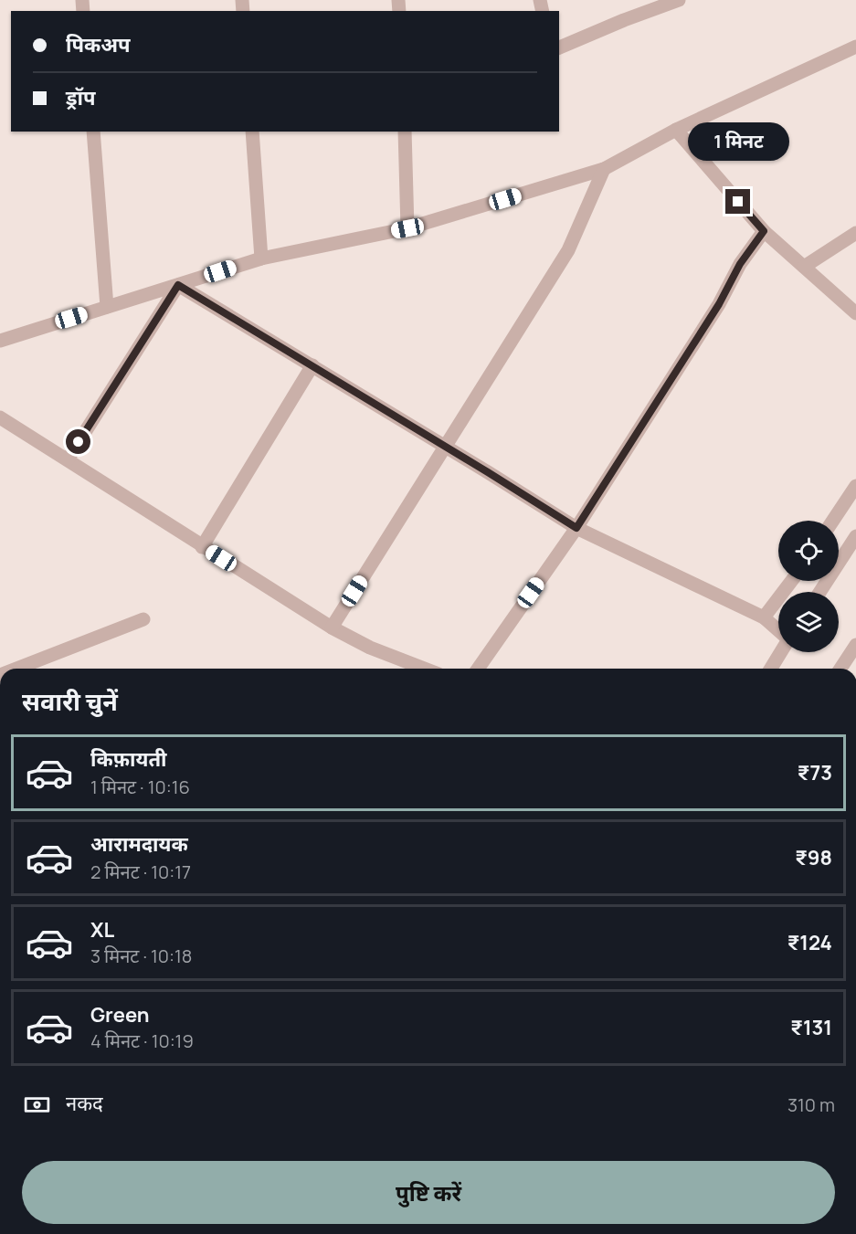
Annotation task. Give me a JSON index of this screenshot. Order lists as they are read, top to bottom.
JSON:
{
  "page": {
    "banner": ["पिकअप", "ड्रॉप"],
    "bubble": "1 मिनट",
    "heading": "सवारी चुनें",
    "list": [
      {
        "name": "किफ़ायती",
        "note": "1 मिनट · 10:16",
        "value": "₹73"
      },
      {
        "name": "आरामदायक",
        "note": "2 मिनट · 10:17",
        "value": "₹98"
      },
      {
        "name": "XL",
        "note": "3 मिनट · 10:18",
        "value": "₹124"
      },
      {
        "name": "Green",
        "note": "4 मिनट · 10:19",
        "value": "₹131"
      }
    ],
    "pay": ["नकद", "310 m"],
    "buttons": "पुष्टि करें"
  }
}
